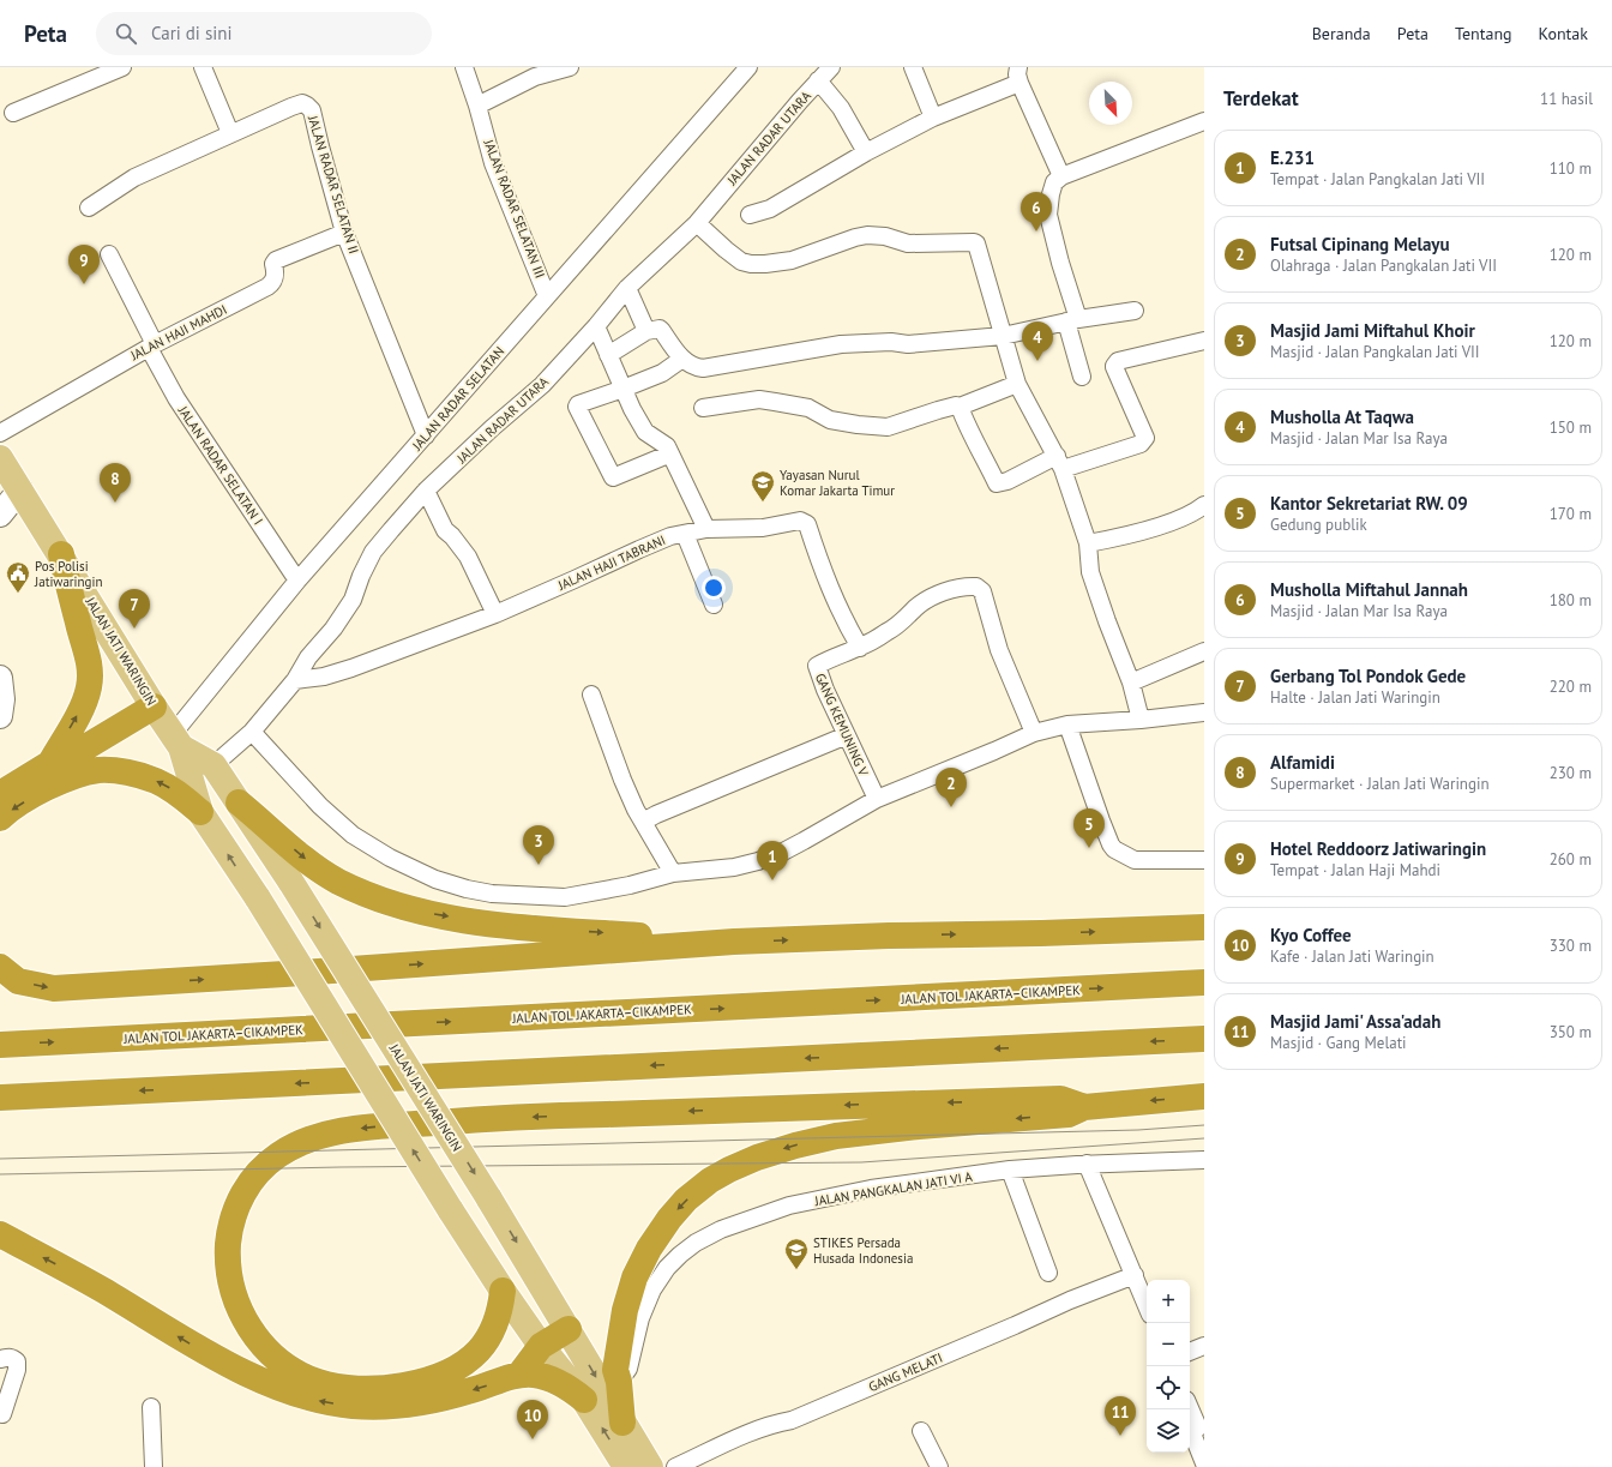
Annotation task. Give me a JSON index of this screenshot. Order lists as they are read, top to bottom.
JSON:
{
  "streets": {
    "highway": ["JALAN TOL JAKARTA–CIKAMPEK"],
    "main road": ["JALAN JATI WARINGIN"],
    "street": [
      "JALAN RADAR UTARA",
      "JALAN RADAR SELATAN II",
      "JALAN RADAR SELATAN III",
      "JALAN HAJI MAHDI",
      "JALAN RADAR SELATAN",
      "JALAN RADAR SELATAN I",
      "JALAN HAJI TABRANI",
      "GANG KEMUNING V",
      "JALAN PANGKALAN JATI VI A",
      "GANG MELATI"
    ]
  },
  "crossings": [
    ["JALAN RADAR UTARA", "JALAN HAJI TABRANI"],
    ["JALAN RADAR UTARA", "JALAN JATI WARINGIN"],
    ["JALAN RADAR SELATAN II", "JALAN HAJI MAHDI"],
    ["JALAN RADAR SELATAN II", "JALAN RADAR SELATAN"],
    ["JALAN RADAR SELATAN III", "JALAN RADAR SELATAN"],
    ["JALAN HAJI MAHDI", "JALAN RADAR SELATAN I"],
    ["JALAN RADAR SELATAN", "JALAN RADAR SELATAN I"],
    ["JALAN RADAR SELATAN", "JALAN JATI WARINGIN"],
    ["JALAN HAJI TABRANI", "GANG KEMUNING V"]
  ],
  "places": {
    "school or university": ["Yayasan Nurul Komar Jakarta Timur", "STIKES Persada Husada Indonesia"],
    "public building": ["Pos Polisi Jatiwaringin"]
  },
  "north": "bottom right",
  "page": {
    "header": "Peta",
    "search": "Cari di sini",
    "nav": [
      "Beranda",
      "Peta",
      "Tentang",
      "Kontak"
    ],
    "heading": ["Terdekat", "11 hasil"],
    "list": [
      {
        "mark": "1",
        "name": "E.231",
        "note": "Tempat · Jalan Pangkalan Jati VII",
        "value": "110 m"
      },
      {
        "mark": "2",
        "name": "Futsal Cipinang Melayu",
        "note": "Olahraga · Jalan Pangkalan Jati VII",
        "value": "120 m"
      },
      {
        "mark": "3",
        "name": "Masjid Jami Miftahul Khoir",
        "note": "Masjid · Jalan Pangkalan Jati VII",
        "value": "120 m"
      },
      {
        "mark": "4",
        "name": "Musholla At Taqwa",
        "note": "Masjid · Jalan Mar Isa Raya",
        "value": "150 m"
      },
      {
        "mark": "5",
        "name": "Kantor Sekretariat RW. 09",
        "note": "Gedung publik",
        "value": "170 m"
      },
      {
        "mark": "6",
        "name": "Musholla Miftahul Jannah",
        "note": "Masjid · Jalan Mar Isa Raya",
        "value": "180 m"
      },
      {
        "mark": "7",
        "name": "Gerbang Tol Pondok Gede",
        "note": "Halte · Jalan Jati Waringin",
        "value": "220 m"
      },
      {
        "mark": "8",
        "name": "Alfamidi",
        "note": "Supermarket · Jalan Jati Waringin",
        "value": "230 m"
      },
      {
        "mark": "9",
        "name": "Hotel Reddoorz Jatiwaringin",
        "note": "Tempat · Jalan Haji Mahdi",
        "value": "260 m"
      },
      {
        "mark": "10",
        "name": "Kyo Coffee",
        "note": "Kafe · Jalan Jati Waringin",
        "value": "330 m"
      },
      {
        "mark": "11",
        "name": "Masjid Jami' Assa'adah",
        "note": "Masjid · Gang Melati",
        "value": "350 m"
      }
    ],
    "pins": [
      "6",
      "9",
      "4",
      "8",
      "7",
      "2",
      "5",
      "3",
      "1",
      "11",
      "10"
    ],
    "map_buttons": ["+", "−"]
  }
}
